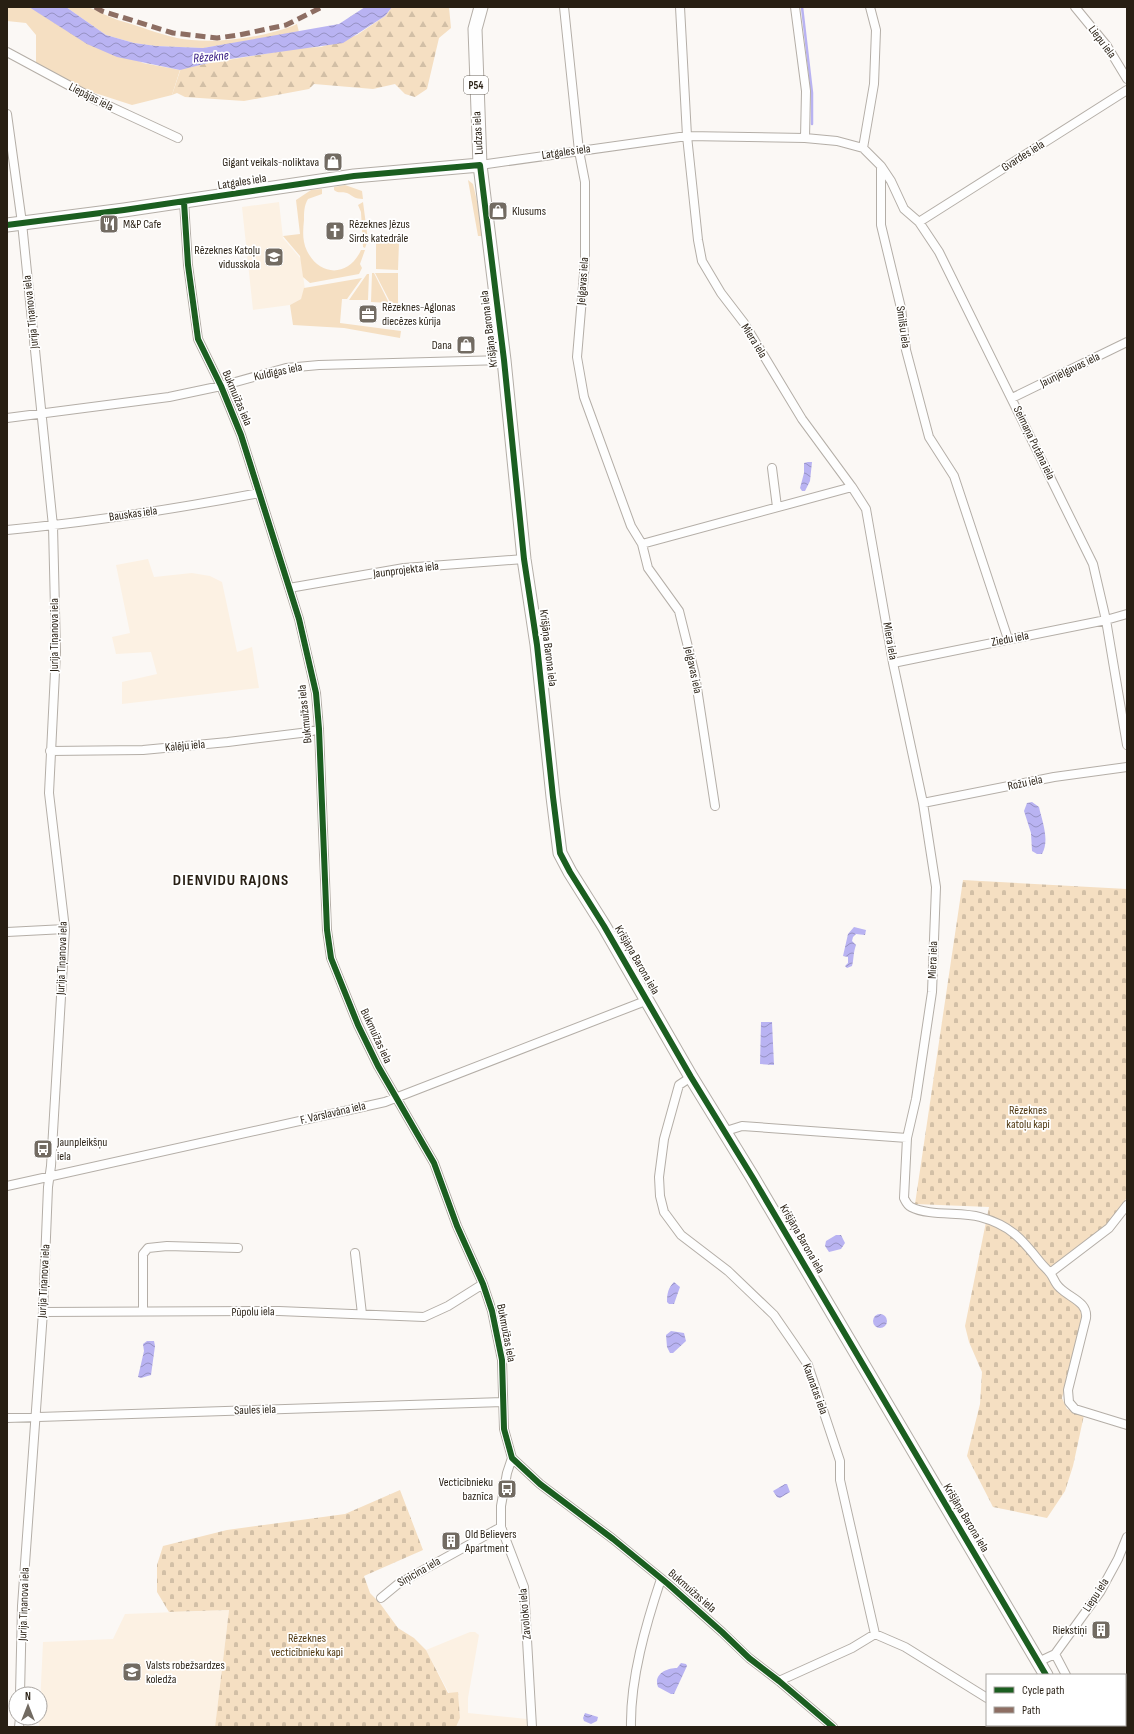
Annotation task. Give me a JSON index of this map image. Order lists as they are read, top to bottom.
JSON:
{
  "streets": {
    "main road": [
      "P54",
      "Ludzas iela",
      "Latgales iela",
      "Krišjāņa Barona iela"
    ],
    "street": [
      "Liepu iela",
      "Liepājas iela",
      "Gvardes iela",
      "Jelgavas iela",
      "Jurija Tiņanova iela",
      "Smilšu iela",
      "Miera iela",
      "Jaunjelgavas iela",
      "Kuldīgas iela",
      "Bukmuižas iela",
      "Seimaņa Putāna iela",
      "Bauskas iela",
      "Jaunprojekta iela",
      "Ziedu iela",
      "Kalēju iela",
      "Rožu iela",
      "F. Varslavāna iela",
      "Pūpolu iela",
      "Kaunatas iela",
      "Saules iela",
      "Siņicina iela",
      "Zavoloko iela"
    ]
  },
  "crossings": [
    ["Liepu iela", "Krišjāņa Barona iela"],
    ["Ludzas iela", "Latgales iela"],
    ["Ludzas iela", "Krišjāņa Barona iela"],
    ["Latgales iela", "Jelgavas iela"],
    ["Latgales iela", "Jurija Tiņanova iela"],
    ["Latgales iela", "Krišjāņa Barona iela"],
    ["Latgales iela", "Miera iela"],
    ["Latgales iela", "Bukmuižas iela"],
    ["Gvardes iela", "Seimaņa Putāna iela"],
    ["Jurija Tiņanova iela", "Kuldīgas iela"],
    ["Jurija Tiņanova iela", "Bauskas iela"],
    ["Jurija Tiņanova iela", "Kalēju iela"],
    ["Jurija Tiņanova iela", "F. Varslavāna iela"],
    ["Jurija Tiņanova iela", "Pūpolu iela"],
    ["Jurija Tiņanova iela", "Saules iela"],
    ["Smilšu iela", "Seimaņa Putāna iela"],
    ["Smilšu iela", "Ziedu iela"],
    ["Krišjāņa Barona iela", "Kuldīgas iela"],
    ["Krišjāņa Barona iela", "Jaunprojekta iela"],
    ["Krišjāņa Barona iela", "F. Varslavāna iela"],
    ["Krišjāņa Barona iela", "Kaunatas iela"],
    ["Miera iela", "Ziedu iela"],
    ["Miera iela", "Rožu iela"],
    ["Jaunjelgavas iela", "Seimaņa Putāna iela"],
    ["Kuldīgas iela", "Bukmuižas iela"],
    ["Bukmuižas iela", "Bauskas iela"],
    ["Bukmuižas iela", "Jaunprojekta iela"],
    ["Bukmuižas iela", "Kalēju iela"],
    ["Bukmuižas iela", "F. Varslavāna iela"],
    ["Bukmuižas iela", "Pūpolu iela"],
    ["Bukmuižas iela", "Saules iela"],
    ["Bukmuižas iela", "Zavoloko iela"],
    ["Seimaņa Putāna iela", "Ziedu iela"],
    ["Siņicina iela", "Zavoloko iela"]
  ],
  "districts": ["DIENVIDU RAJONS"],
  "water": ["Rēzekne"],
  "parks": ["Rēzeknes katoļu kapi", "Rēzeknes vecticībnieku kapi"],
  "places": {
    "shop": ["Gigant veikals-noliktava", "Klusums", "Dana"],
    "restaurant": ["M&P Cafe"],
    "church": ["Rēzeknes Jēzus Sirds katedrāle"],
    "school or university": ["Rēzeknes Katoļu vidusskola", "Valsts robežsardzes koledža"],
    "office": ["Rēzeknes-Aglonas diecēzes kūrija"],
    "bus stop": ["Jaunpleikšņu iela", "Vecticībnieku baznīca"],
    "building": ["Old Believers Apartment", "Riekstiņi"]
  },
  "legend": ["Cycle path", "Path"],
  "north": "top"
}
